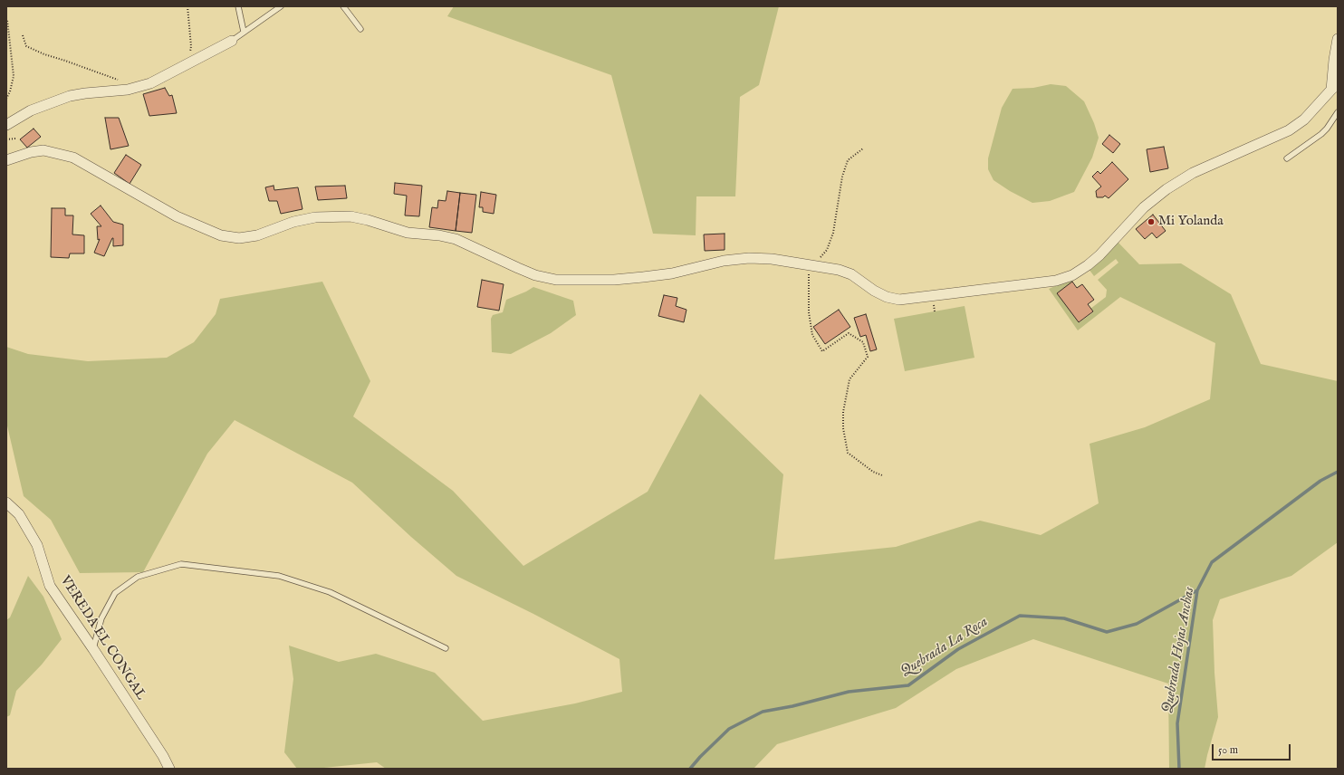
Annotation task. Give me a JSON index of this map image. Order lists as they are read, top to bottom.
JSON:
{
  "streets": {
    "street": ["VEREDA EL CONGAL"]
  },
  "water": ["Quebrada La Roca", "Quebrada Hojas Anchas"],
  "places": ["Mi Yolanda"],
  "scale_bar": "50 m"
}
